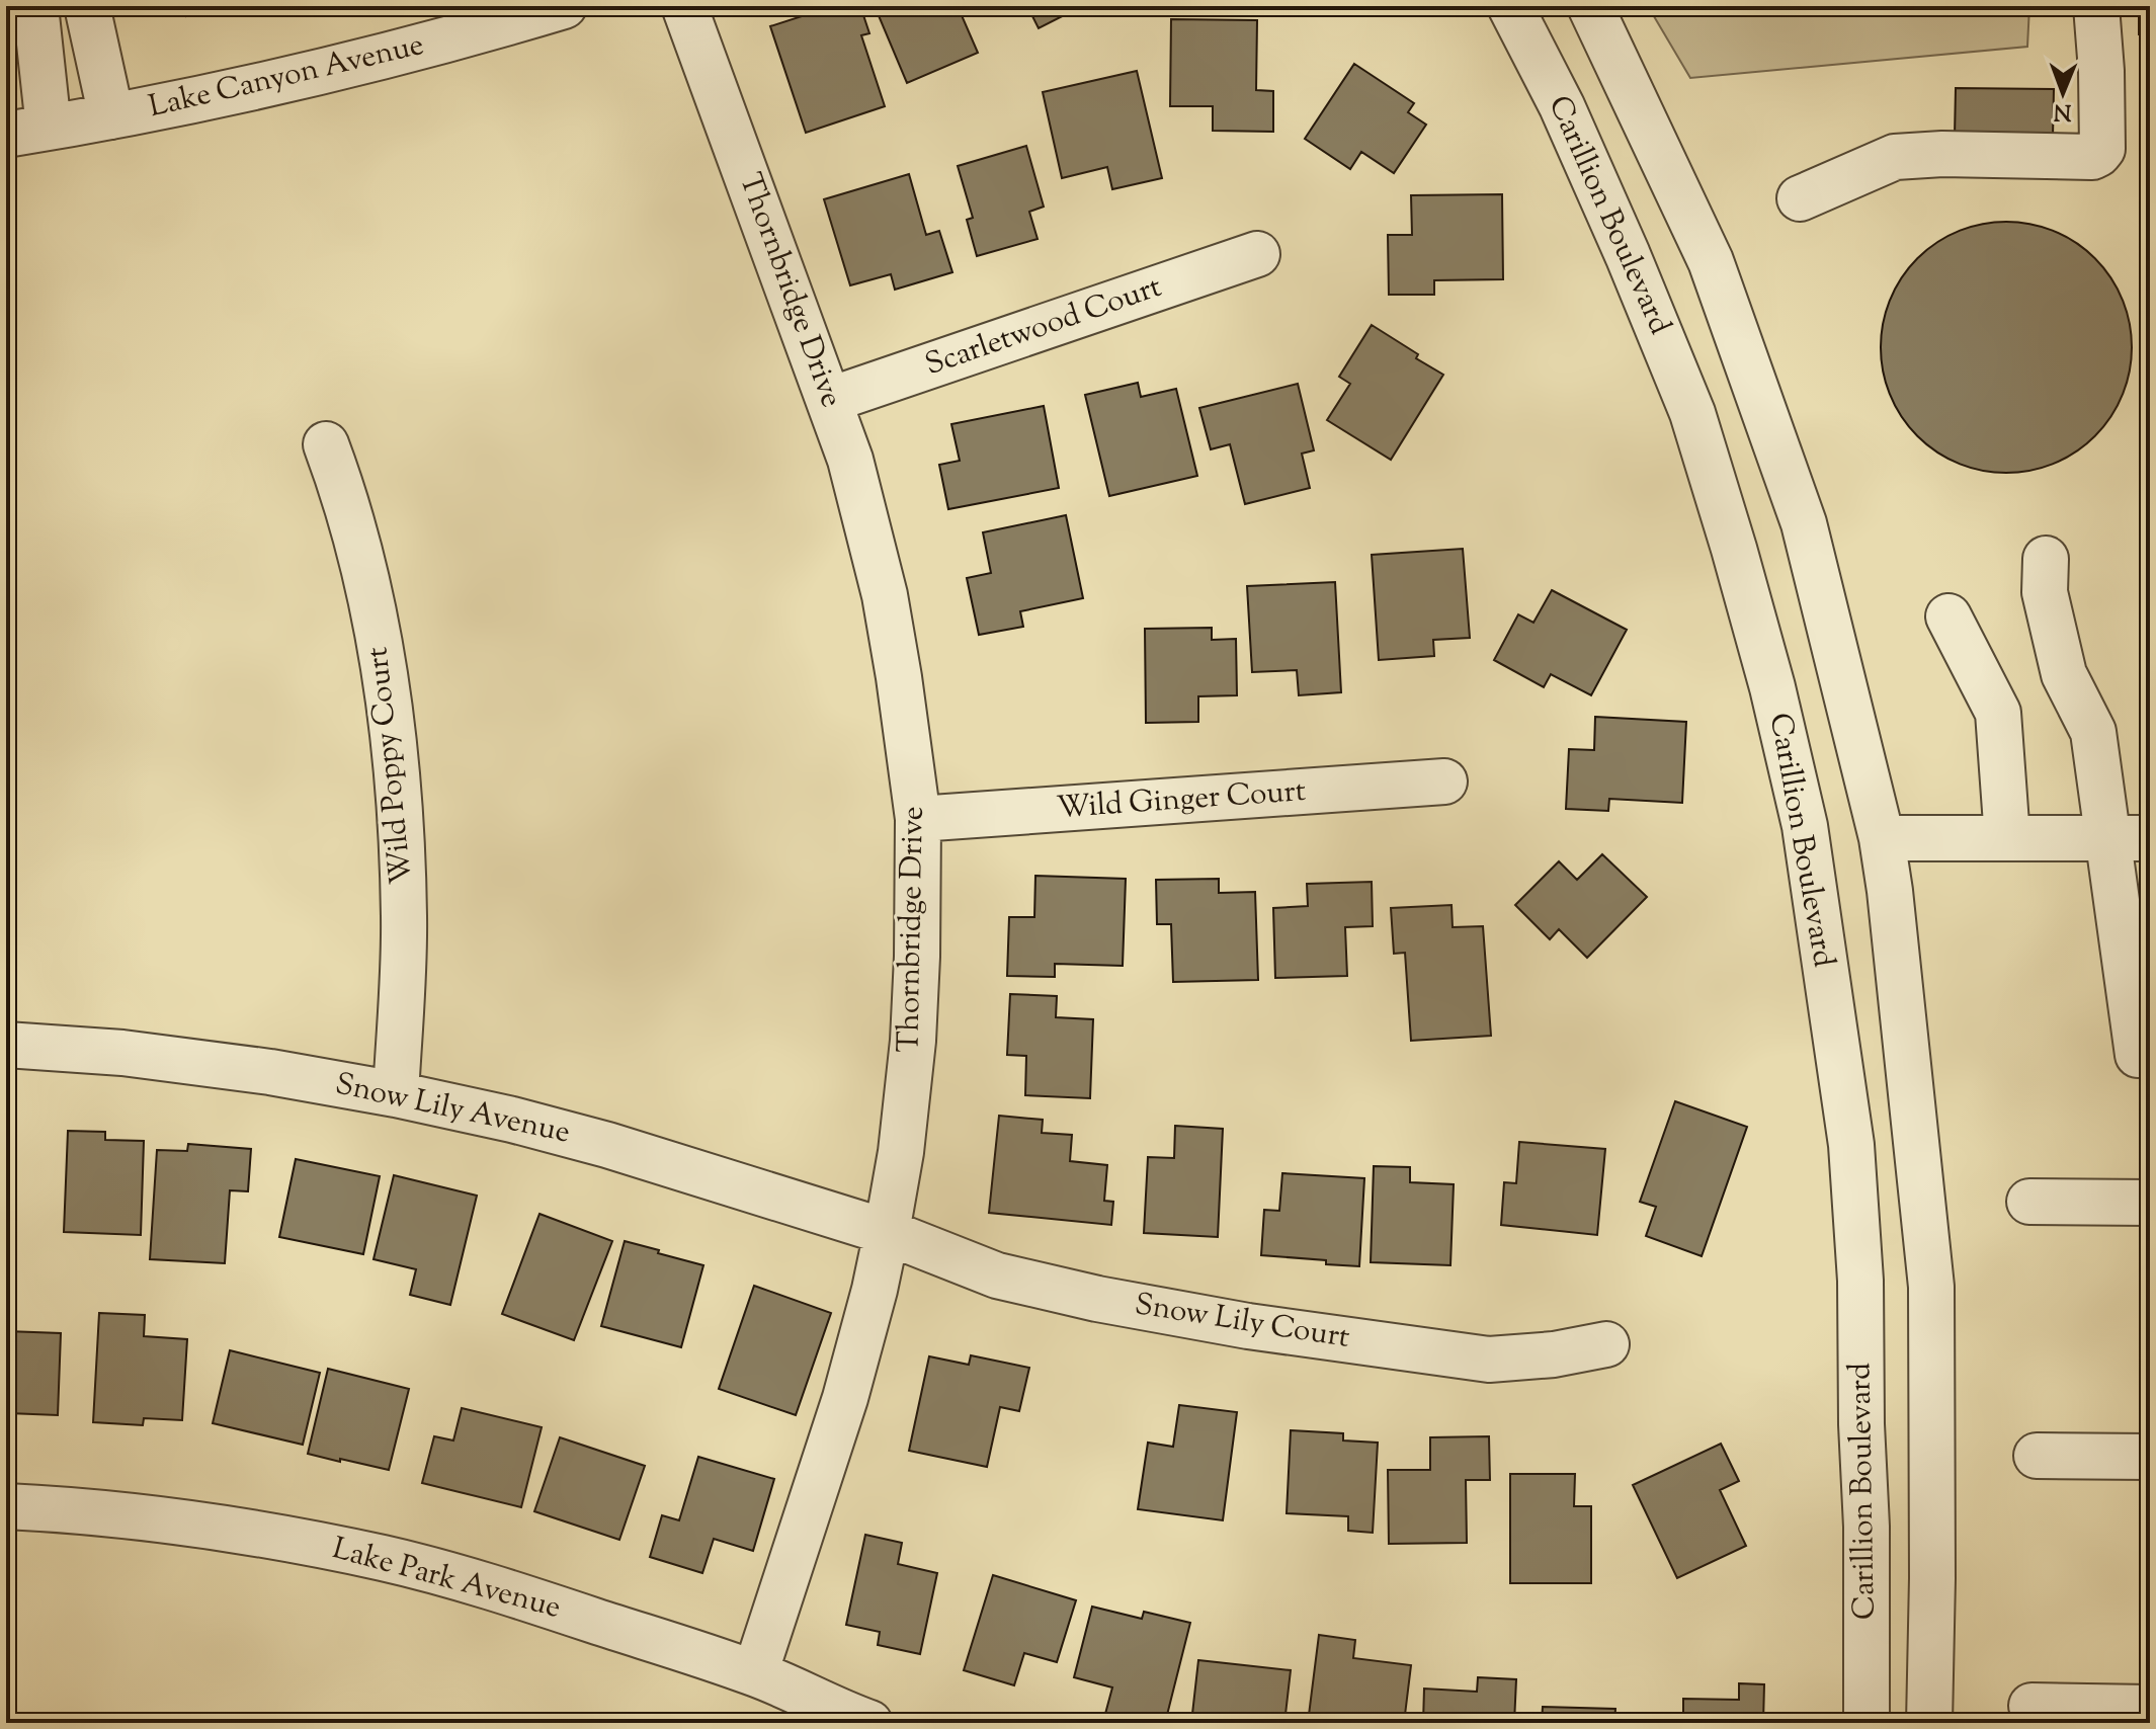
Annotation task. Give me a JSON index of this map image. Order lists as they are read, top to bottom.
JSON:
{
  "streets": {
    "street": [
      "Lake Canyon Avenue",
      "Carillion Boulevard",
      "Thornbridge Drive",
      "Scarletwood Court",
      "Wild Poppy Court",
      "Wild Ginger Court",
      "Snow Lily Avenue",
      "Snow Lily Court",
      "Lake Park Avenue"
    ]
  },
  "crossings": [
    ["Thornbridge Drive", "Scarletwood Court"],
    ["Thornbridge Drive", "Wild Ginger Court"],
    ["Thornbridge Drive", "Snow Lily Avenue"],
    ["Thornbridge Drive", "Snow Lily Court"],
    ["Thornbridge Drive", "Lake Park Avenue"],
    ["Wild Poppy Court", "Snow Lily Avenue"],
    ["Snow Lily Avenue", "Snow Lily Court"]
  ],
  "north": "bottom"
}
